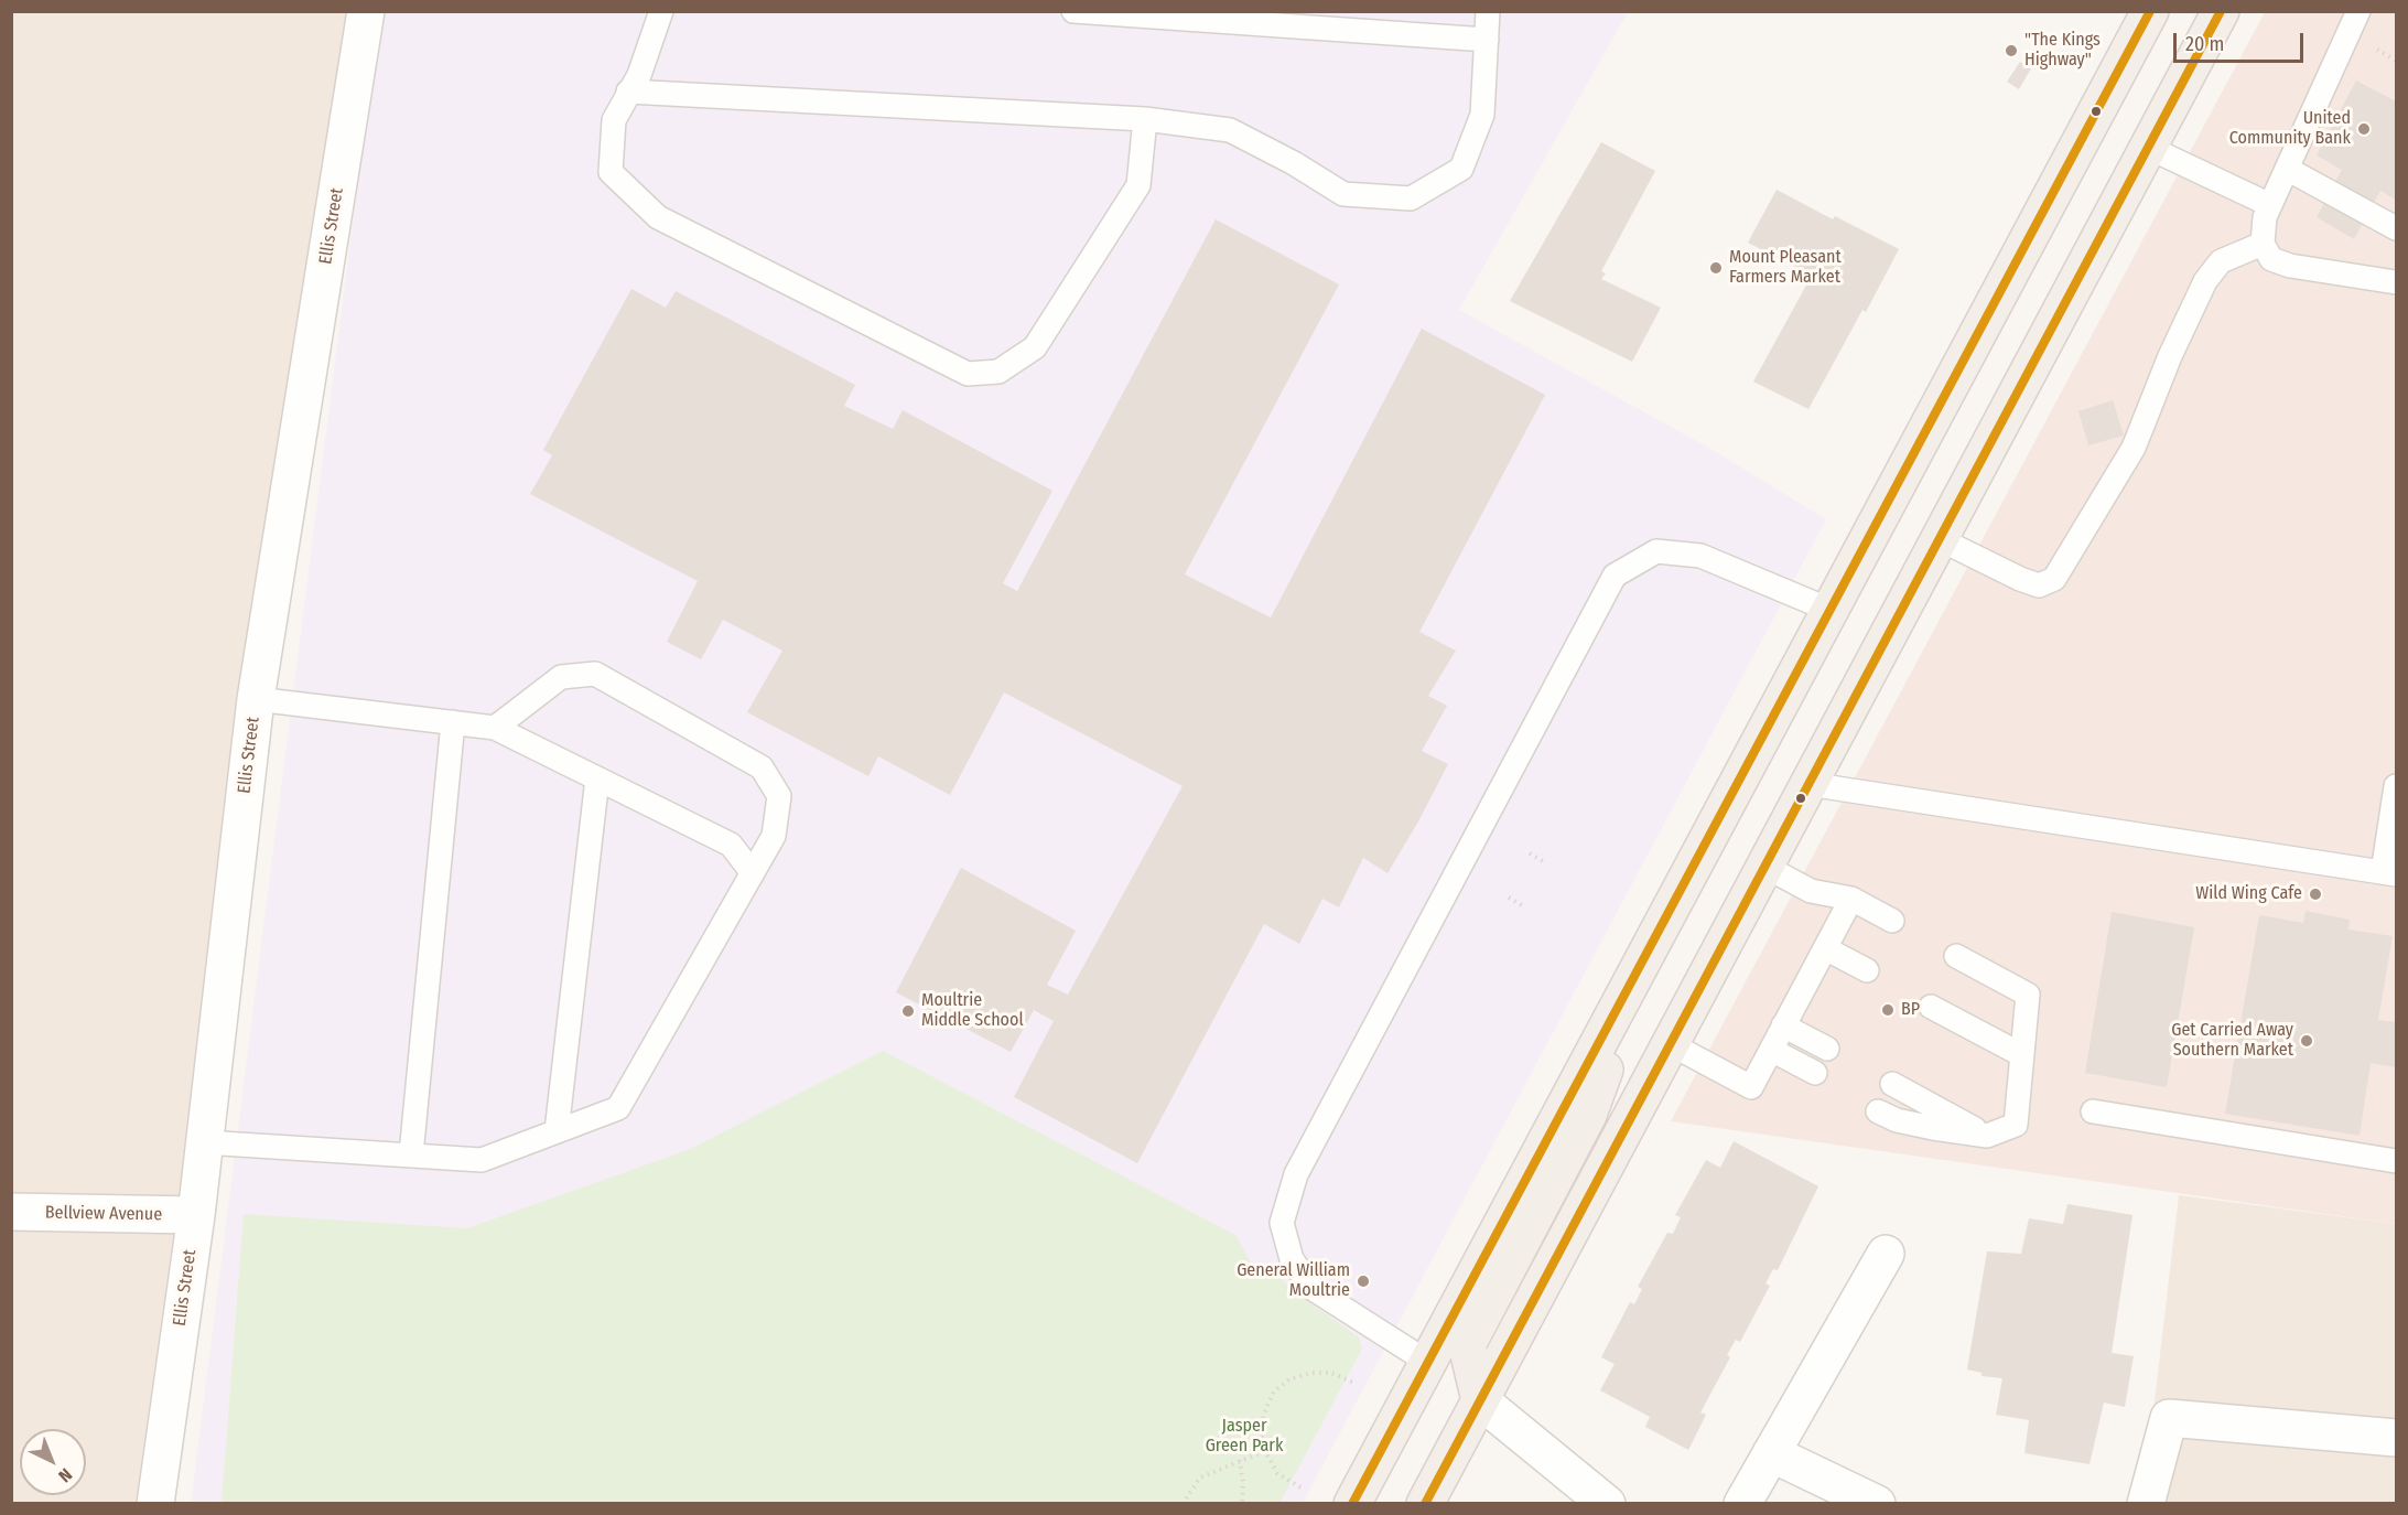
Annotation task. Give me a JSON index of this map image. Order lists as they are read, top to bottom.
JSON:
{
  "streets": {
    "street": ["Ellis Street", "Bellview Avenue"]
  },
  "crossings": [
    ["Ellis Street", "Bellview Avenue"]
  ],
  "parks": ["Jasper Green Park"],
  "places": [
    "\"The Kings Highway\"",
    "United Community Bank",
    "Mount Pleasant Farmers Market",
    "Wild Wing Cafe",
    "BP",
    "Moultrie Middle School",
    "Get Carried Away Southern Market",
    "General William Moultrie"
  ],
  "scale_bar": "20 m",
  "north": "bottom right"
}
